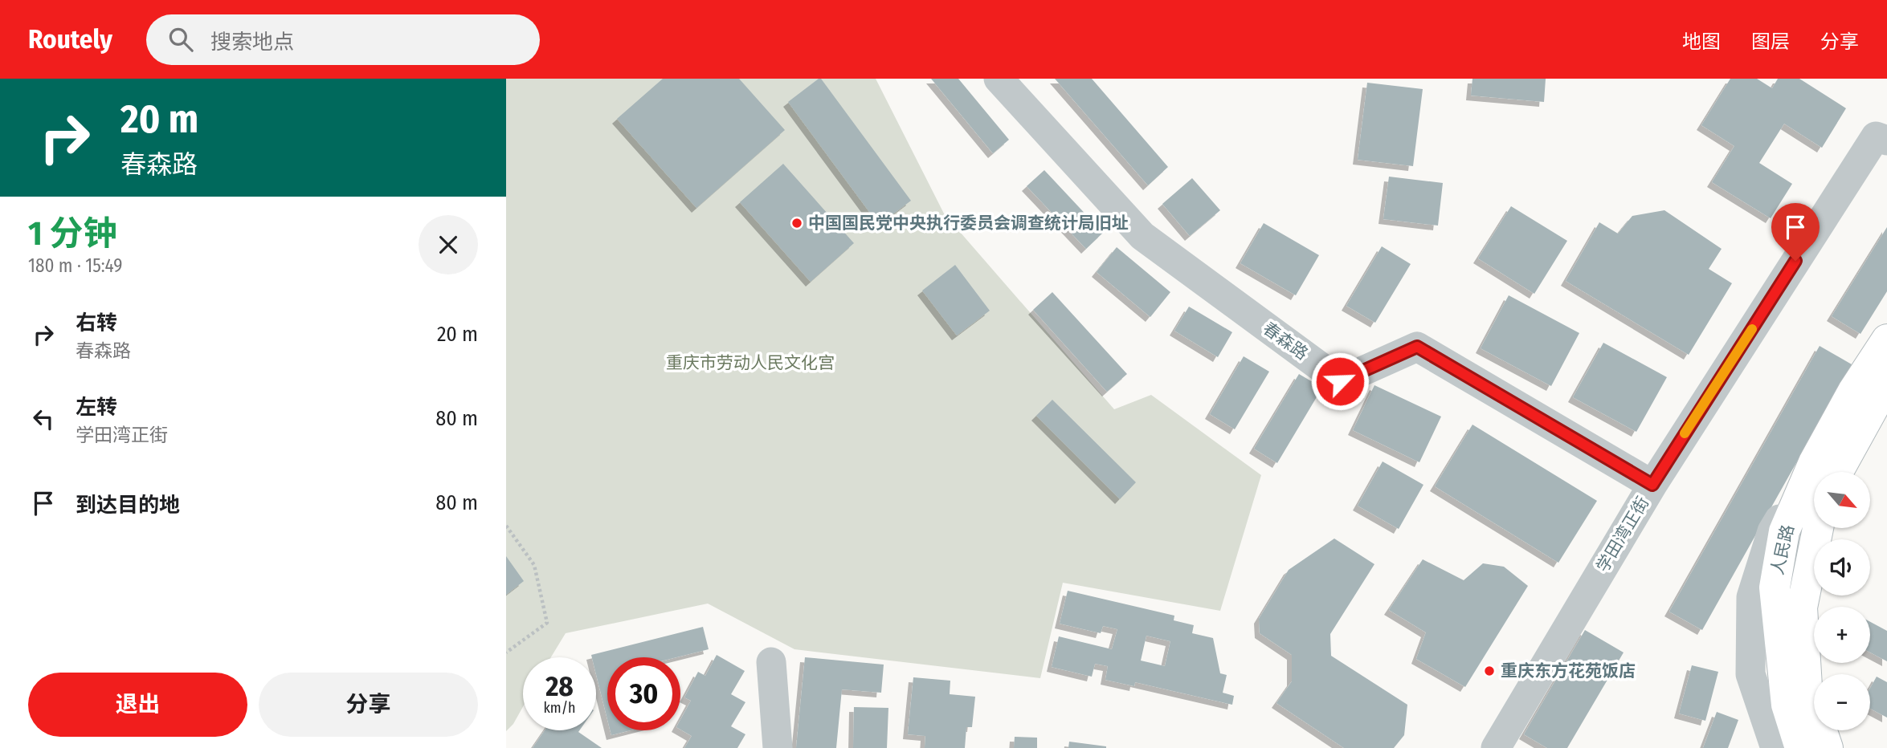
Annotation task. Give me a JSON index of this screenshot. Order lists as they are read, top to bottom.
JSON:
{
  "streets": {
    "main road": ["人民路"],
    "street": ["春森路", "学田湾正街"]
  },
  "crossings": [
    ["春森路", "学田湾正街"]
  ],
  "parks": ["重庆市劳动人民文化宫"],
  "places": ["中国国民党中央执行委员会调查统计局旧址", "重庆东方花苑饭店"],
  "north": "bottom right",
  "page": {
    "header": "Routely",
    "search": "搜索地点",
    "nav": ["地图", "图层", "分享"],
    "turn": ["20 m", "春森路"],
    "heading": ["1 分钟", "180 m · 15:49"],
    "list": [
      {
        "name": "右转",
        "note": "春森路",
        "value": "20 m"
      },
      {
        "name": "左转",
        "note": "学田湾正街",
        "value": "80 m"
      },
      {
        "name": "到达目的地",
        "value": "80 m"
      }
    ],
    "map_buttons": ["+", "−"],
    "speed": "28 km/h",
    "limit": "30",
    "buttons": ["退出", "分享"]
  }
}
